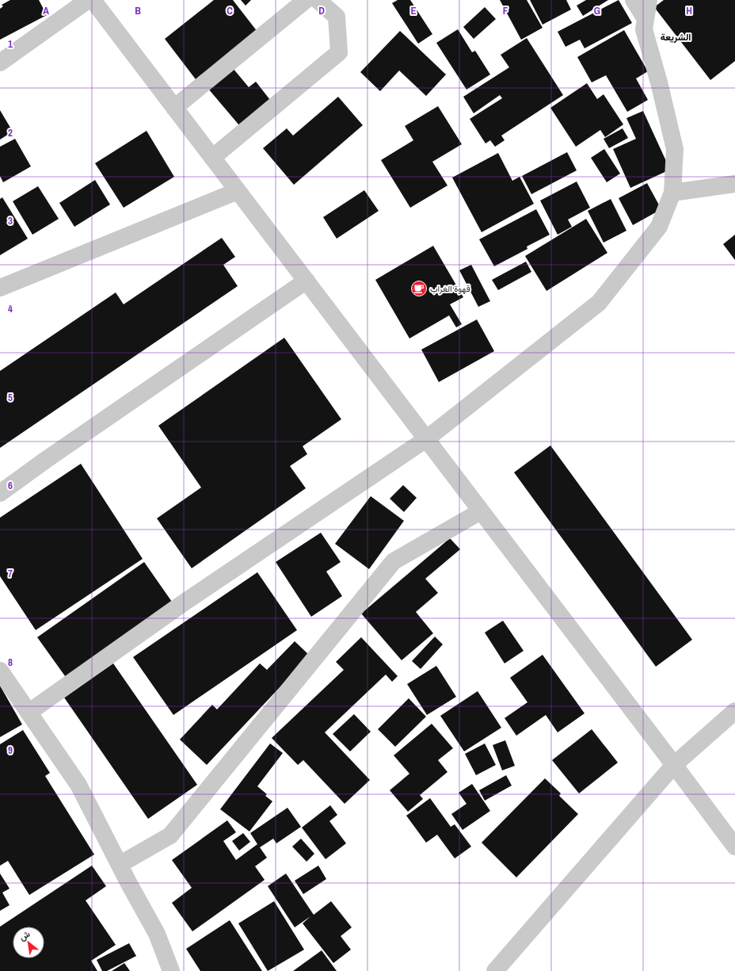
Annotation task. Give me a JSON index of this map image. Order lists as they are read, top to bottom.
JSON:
{
  "districts": ["الشريعة"],
  "places": {
    "cafe": ["قهوة الغراب"]
  },
  "north": "top left",
  "grid": {
    "columns": [
      "A",
      "B",
      "C",
      "D",
      "E",
      "F",
      "G",
      "H"
    ],
    "rows": [
      "1",
      "2",
      "3",
      "4",
      "5",
      "6",
      "7",
      "8",
      "9"
    ]
  }
}
